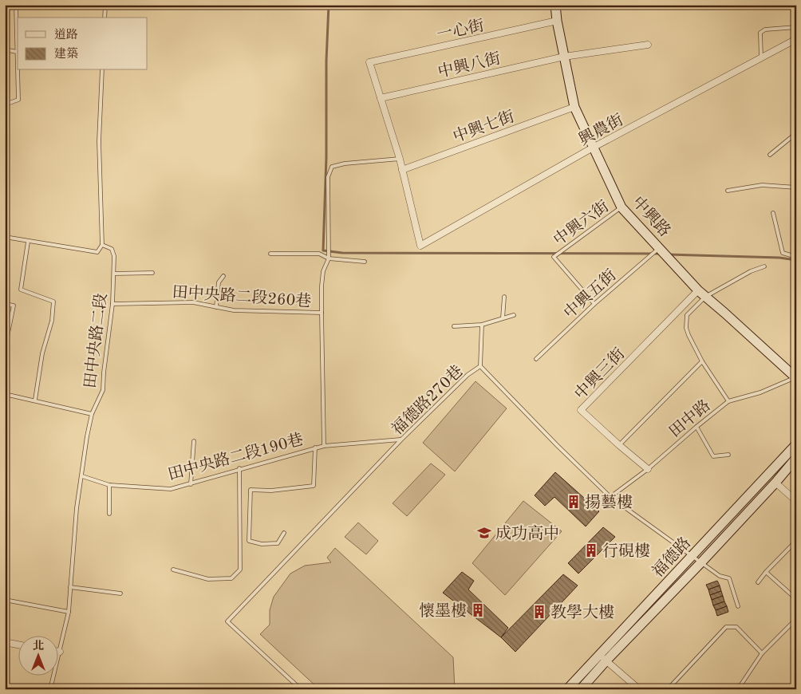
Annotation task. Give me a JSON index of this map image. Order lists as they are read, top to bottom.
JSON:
{
  "streets": {
    "street": [
      "一心街",
      "中興八街",
      "中興七街",
      "興農街",
      "中興路",
      "中興三街",
      "福德路"
    ],
    "lane": [
      "中興六街",
      "中興五街",
      "田中央路二段260巷",
      "田中央路二段",
      "福德路270巷",
      "田中路",
      "田中央路二段190巷"
    ]
  },
  "crossings": [
    ["一心街", "中興八街"],
    ["一心街", "中興路"],
    ["中興八街", "中興路"],
    ["中興七街", "興農街"],
    ["中興七街", "中興路"],
    ["興農街", "中興路"],
    ["中興路", "中興六街"],
    ["中興路", "中興五街"],
    ["中興路", "中興三街"],
    ["中興路", "田中路"],
    ["中興六街", "中興五街"],
    ["田中央路二段260巷", "田中央路二段"],
    ["田中央路二段", "田中央路二段190巷"],
    ["中興三街", "田中路"],
    ["福德路270巷", "田中路"],
    ["福德路270巷", "田中央路二段190巷"],
    ["福德路270巷", "福德路"]
  ],
  "places": {
    "building": [
      "揚藝樓",
      "行硯樓",
      "懷墨樓",
      "教學大樓"
    ],
    "school or university": ["成功高中"]
  },
  "legend": ["道路", "建築"],
  "north": "top"
}
